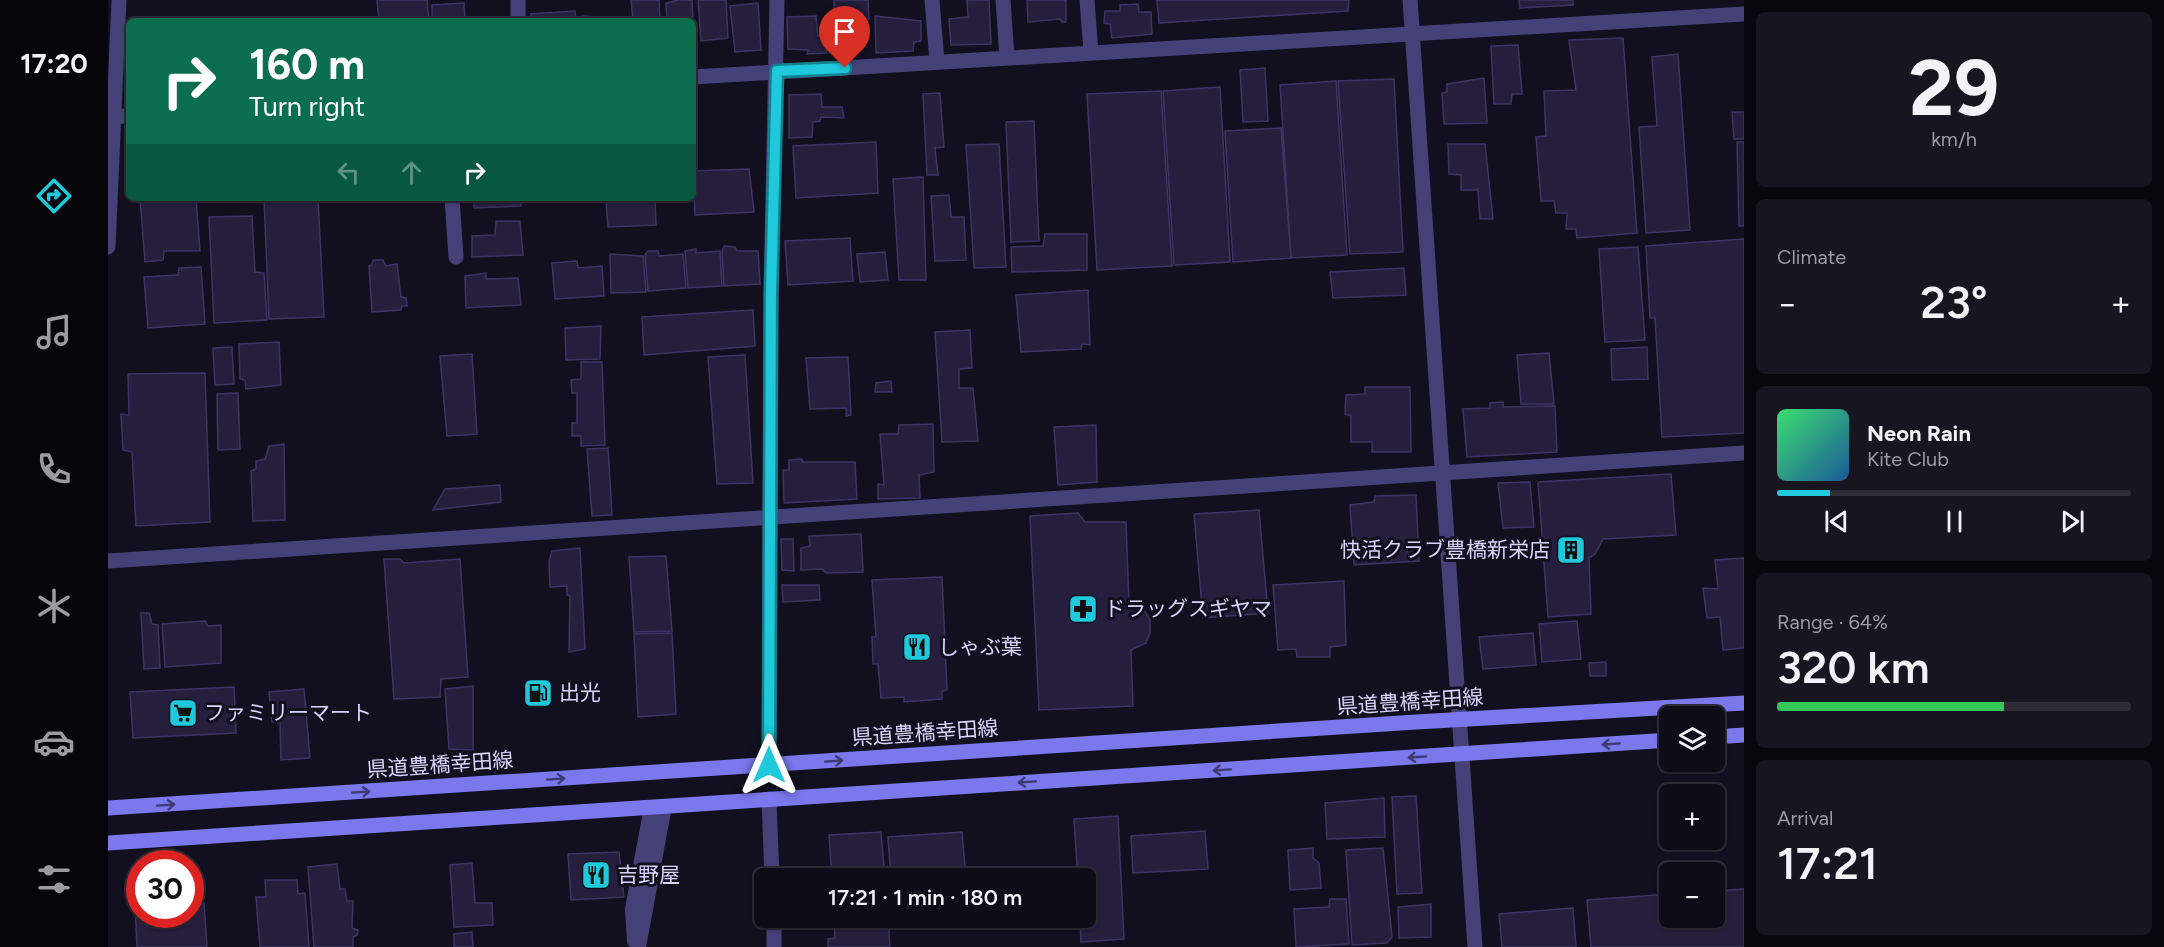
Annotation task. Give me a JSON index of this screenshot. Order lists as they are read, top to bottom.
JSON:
{
  "streets": {
    "main road": ["県道豊橋幸田線"]
  },
  "places": {
    "building": ["快活クラブ豊橋新栄店"],
    "pharmacy": ["ドラッグスギヤマ"],
    "restaurant": ["しゃぶ葉", "吉野屋"],
    "fuel station": ["出光"],
    "supermarket": ["ファミリーマート"]
  },
  "page": {
    "tabs": "17:20",
    "tile": [
      ["29", "km/h"],
      "Climate",
      ["Range · 64%", "320 km"],
      ["Arrival", "17:21"]
    ],
    "turn": ["160 m", "Turn right"],
    "heat": ["−", "23°", "+"],
    "song": ["Neon Rain", "Kite Club"],
    "map_buttons": ["+", "−"],
    "limit": "30",
    "trip": "17:21 · 1 min · 180 m"
  }
}
